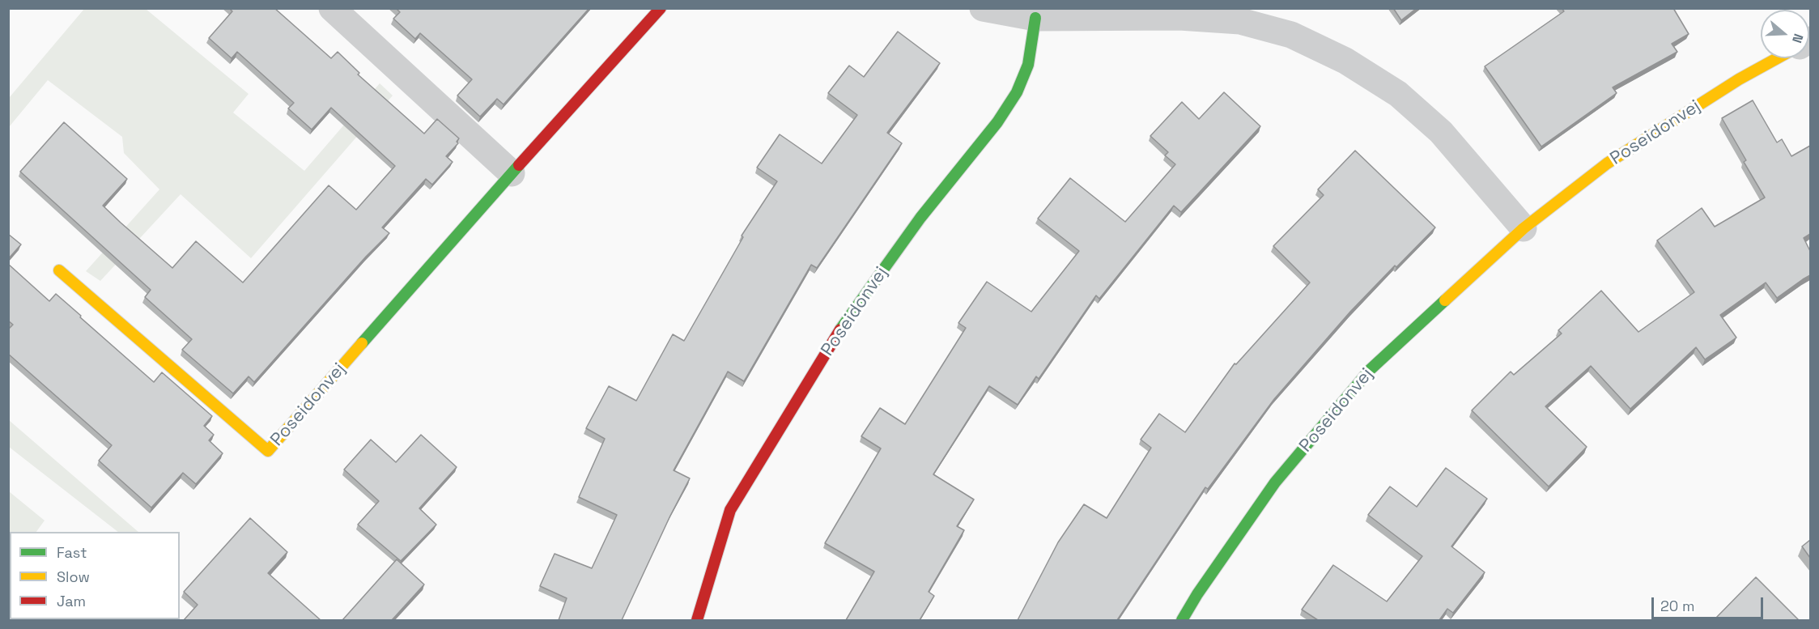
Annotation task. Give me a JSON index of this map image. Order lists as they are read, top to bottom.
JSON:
{
  "streets": {
    "street": ["Poseidonvej"]
  },
  "legend": ["Fast", "Slow", "Jam"],
  "scale_bar": "20 m",
  "north": "right"
}
